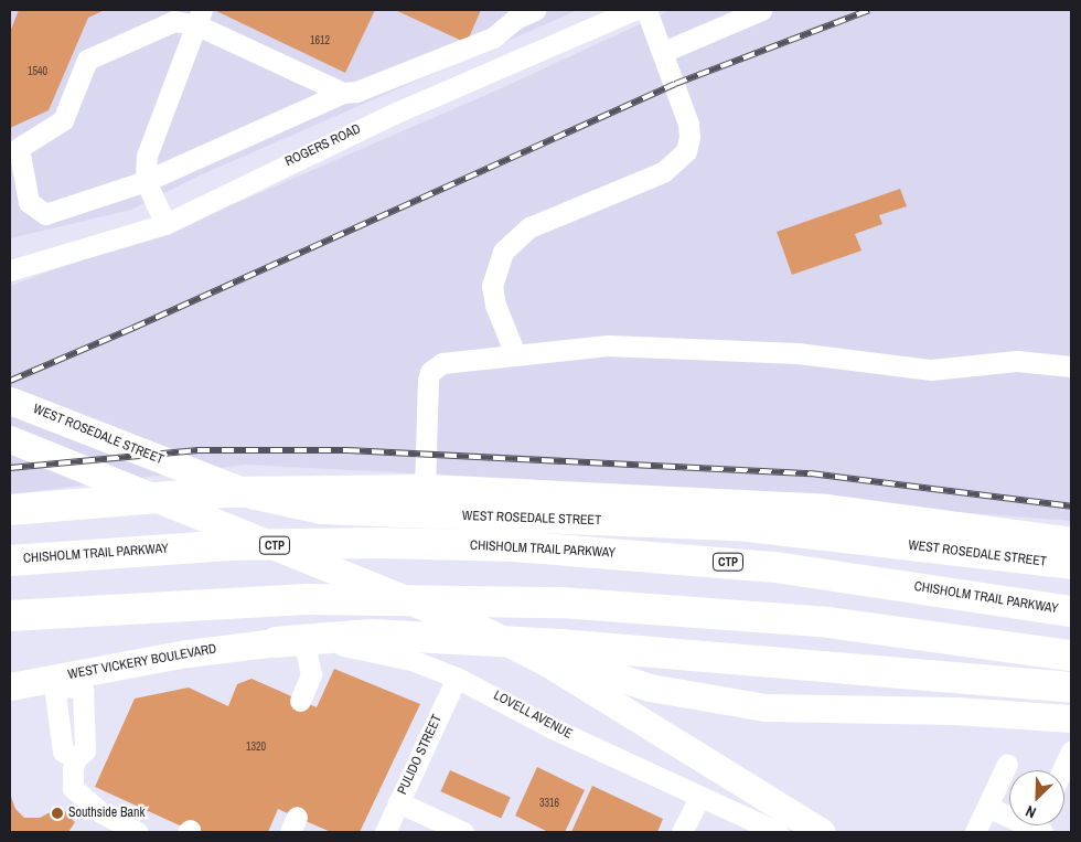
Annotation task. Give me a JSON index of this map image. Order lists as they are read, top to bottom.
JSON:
{
  "streets": {
    "highway": ["CTP", "CHISHOLM TRAIL PARKWAY"],
    "main road": ["WEST ROSEDALE STREET", "WEST VICKERY BOULEVARD"],
    "street": ["ROGERS ROAD", "LOVELL AVENUE", "PULIDO STREET"]
  },
  "crossings": [
    ["WEST VICKERY BOULEVARD", "LOVELL AVENUE"],
    ["LOVELL AVENUE", "PULIDO STREET"]
  ],
  "places": ["Southside Bank"],
  "house_numbers": [
    "1612",
    "1540",
    "1320",
    "3316"
  ],
  "north": "bottom left"
}
